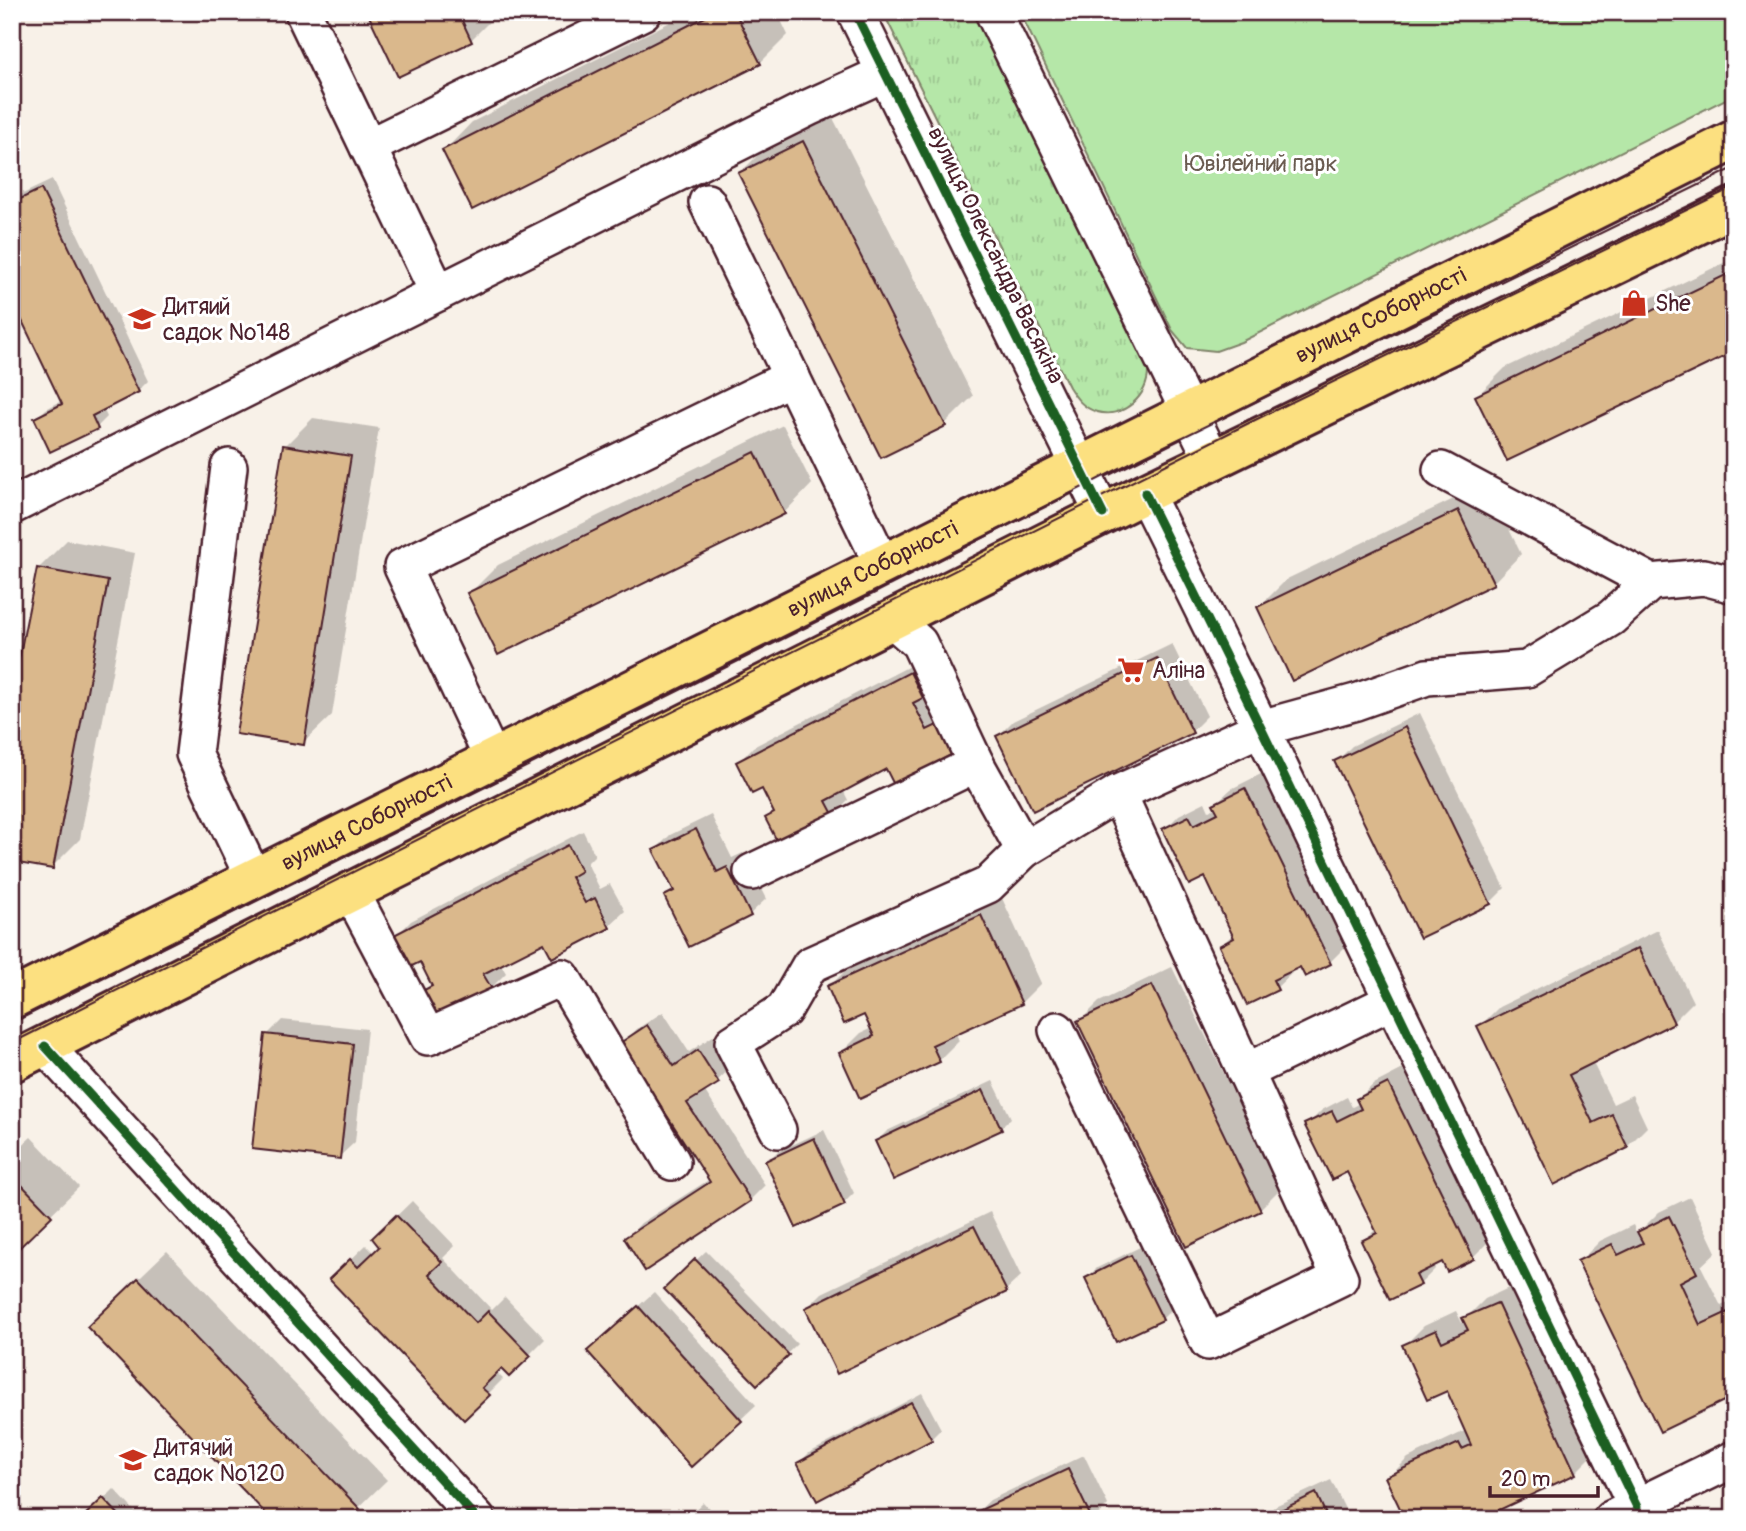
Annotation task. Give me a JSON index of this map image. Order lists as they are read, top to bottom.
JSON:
{
  "streets": {
    "main road": ["вулиця Соборності"],
    "street": ["вулиця Олександра Васякіна"]
  },
  "crossings": [
    ["вулиця Олександра Васякіна", "вулиця Соборності"]
  ],
  "parks": ["Ювілейний парк"],
  "places": {
    "shop": ["She"],
    "school or university": ["Дитяий садок №148", "Дитячий садок №120"],
    "supermarket": ["Аліна"]
  },
  "scale_bar": "20 m"
}
